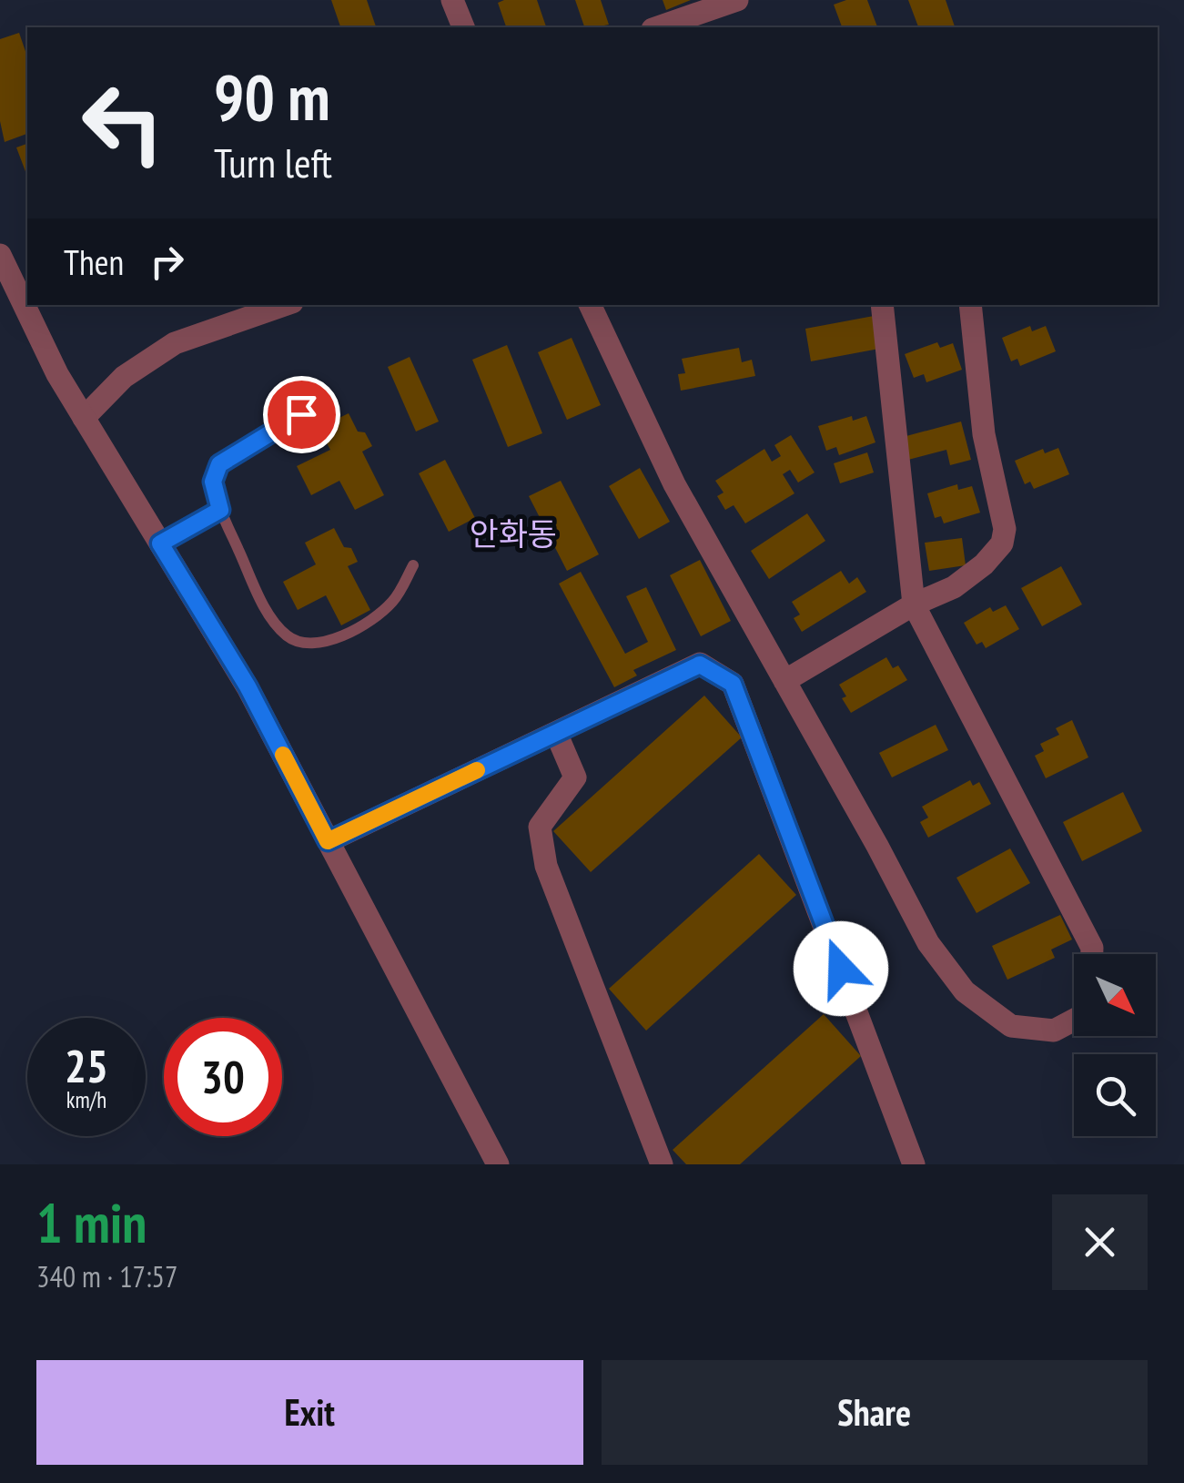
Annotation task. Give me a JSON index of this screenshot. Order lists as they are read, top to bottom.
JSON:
{
  "districts": ["안화동"],
  "north": "bottom right",
  "page": {
    "turn": ["90 m", "Turn left"],
    "then": "Then",
    "speed": "25 km/h",
    "limit": "30",
    "heading": ["1 min", "340 m · 17:57"],
    "buttons": ["Exit", "Share"]
  }
}
